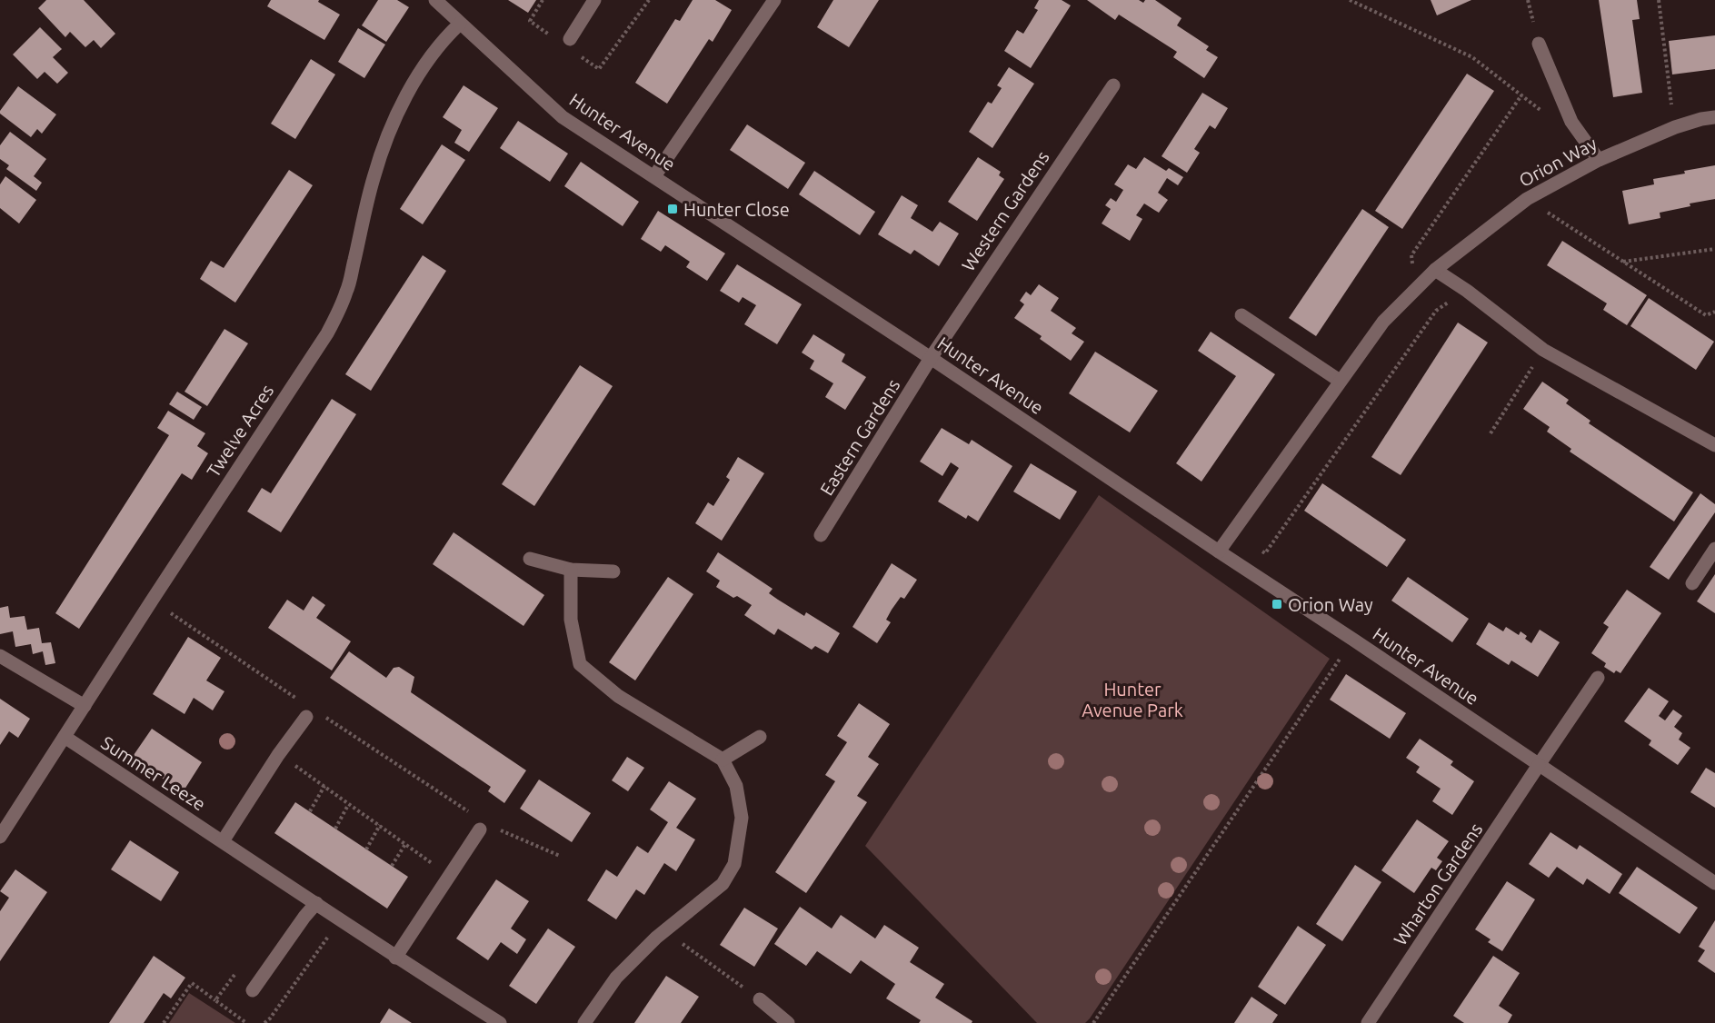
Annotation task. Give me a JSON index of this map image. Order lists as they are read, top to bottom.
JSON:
{
  "streets": {
    "street": [
      "Hunter Avenue",
      "Orion Way",
      "Western Gardens",
      "Twelve Acres",
      "Eastern Gardens",
      "Summer Leeze",
      "Wharton Gardens"
    ]
  },
  "crossings": [
    ["Hunter Avenue", "Orion Way"],
    ["Hunter Avenue", "Western Gardens"],
    ["Hunter Avenue", "Twelve Acres"],
    ["Hunter Avenue", "Eastern Gardens"],
    ["Hunter Avenue", "Wharton Gardens"],
    ["Western Gardens", "Eastern Gardens"],
    ["Twelve Acres", "Summer Leeze"]
  ],
  "parks": ["Hunter Avenue Park"],
  "places": {
    "transit": ["Hunter Close", "Orion Way"]
  }
}
